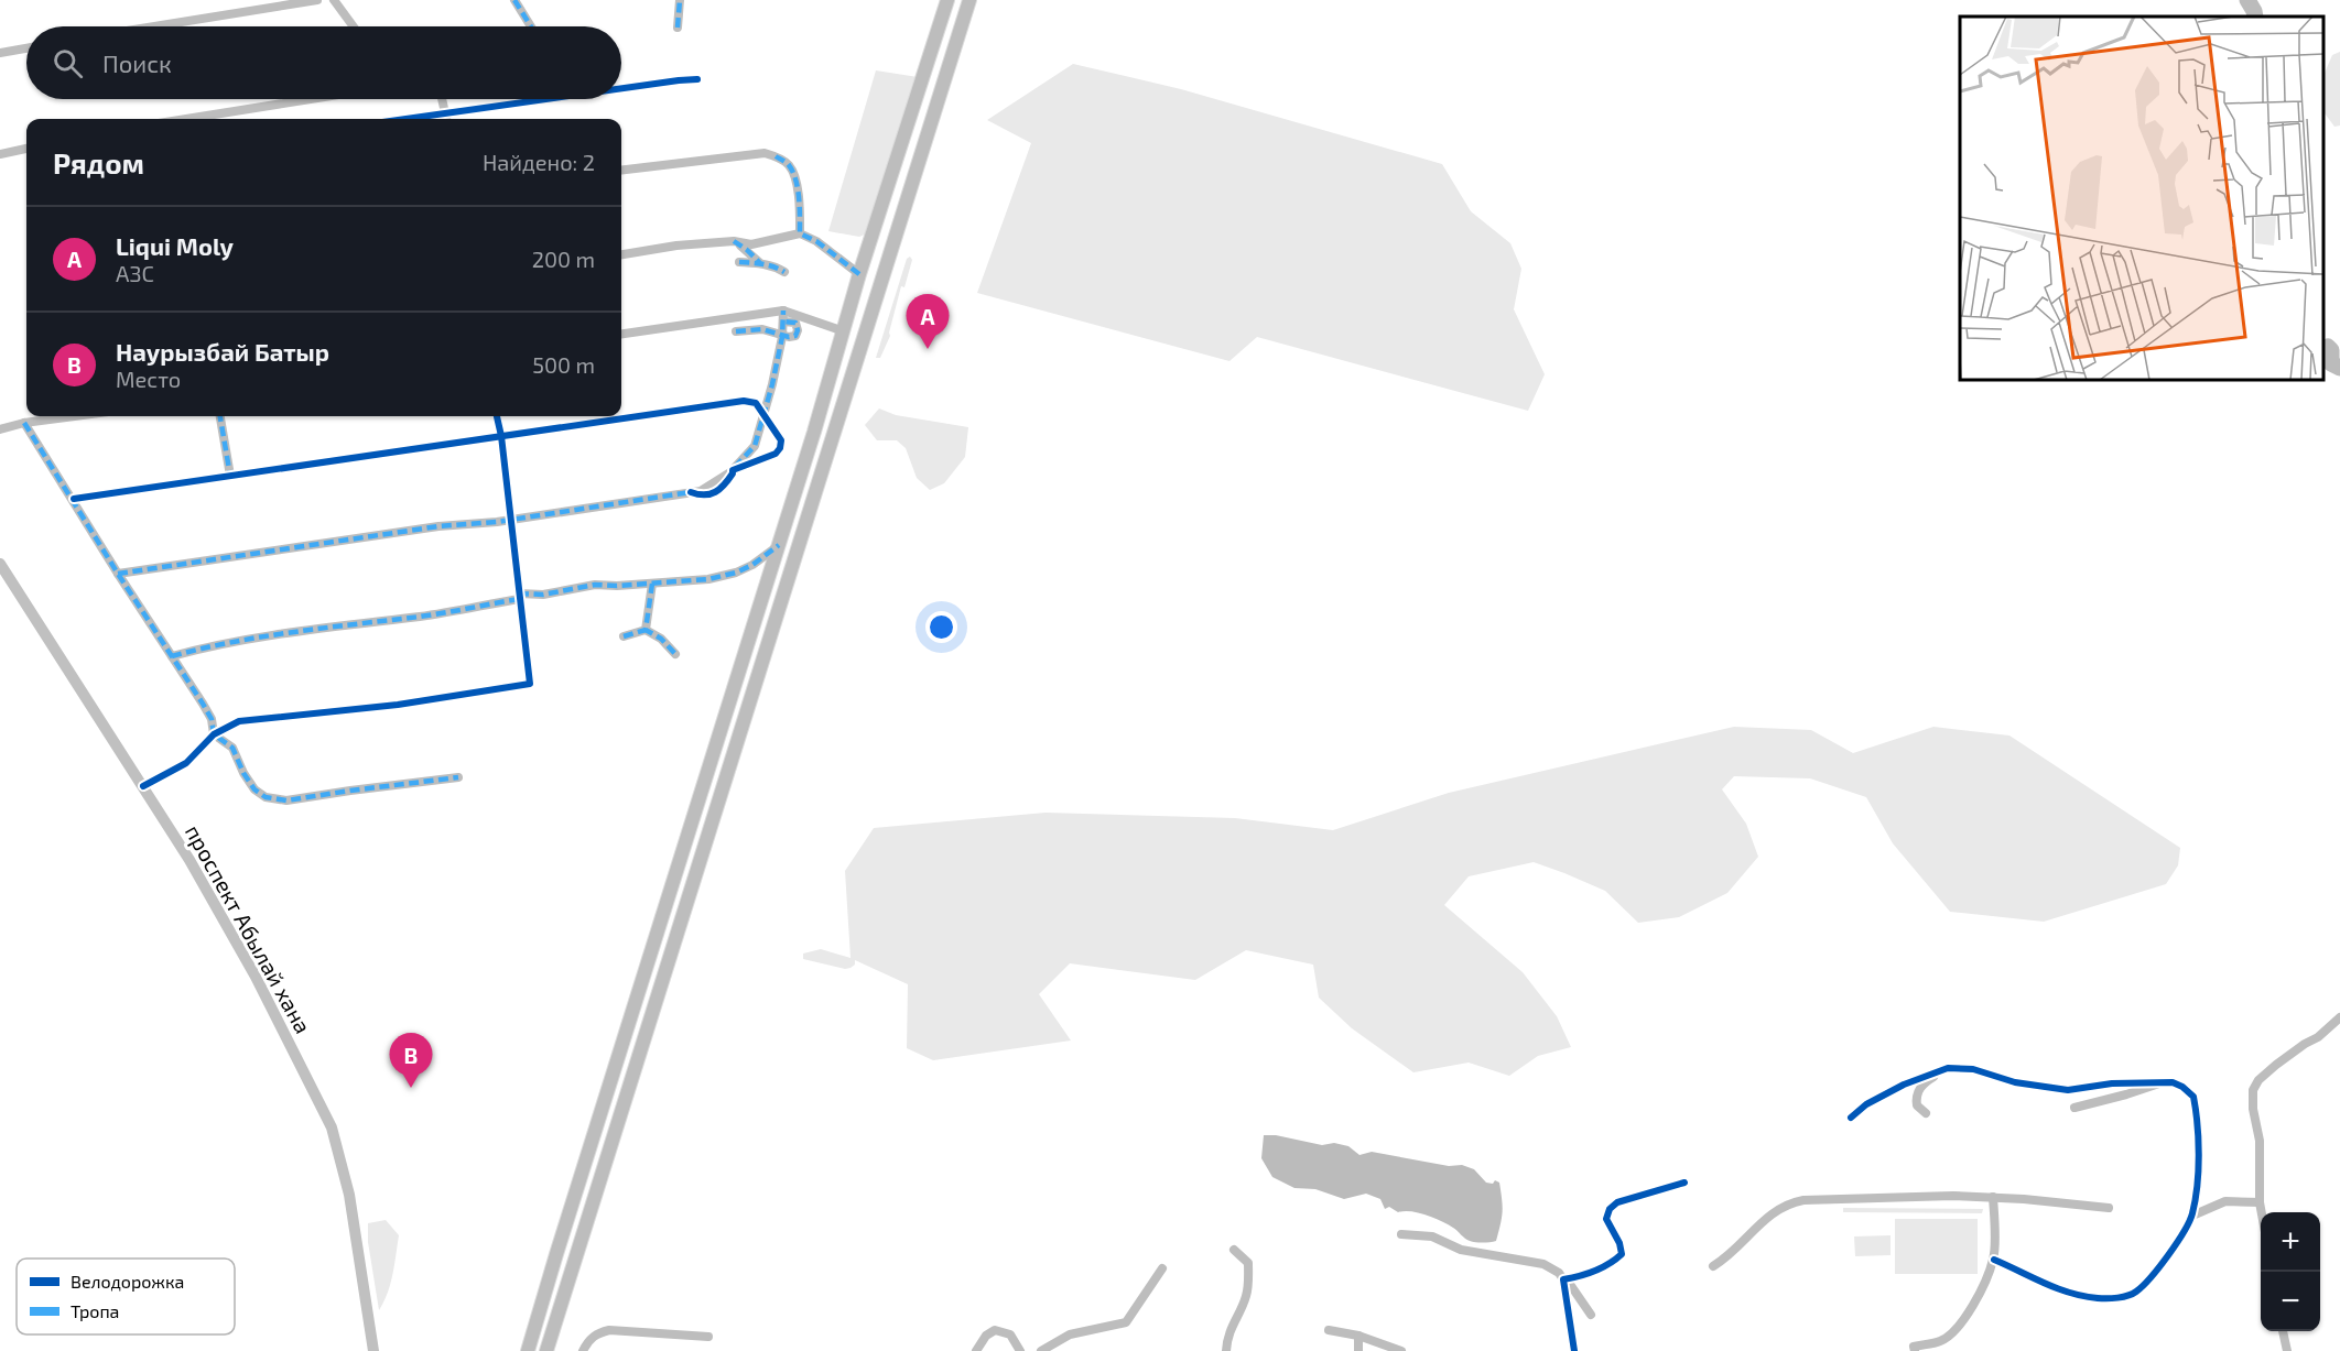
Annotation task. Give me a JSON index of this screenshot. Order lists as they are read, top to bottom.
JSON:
{
  "streets": {
    "main road": ["проспект Абылай хана"]
  },
  "legend": ["Велодорожка", "Тропа"],
  "page": {
    "search": "Поиск",
    "heading": ["Рядом", "Найдено: 2"],
    "list": [
      {
        "mark": "A",
        "name": "Liqui Moly",
        "note": "АЗС",
        "value": "200 m"
      },
      {
        "mark": "B",
        "name": "Наурызбай Батыр",
        "note": "Место",
        "value": "500 m"
      }
    ],
    "pins": ["A", "B"],
    "map_buttons": ["+", "−"]
  }
}
